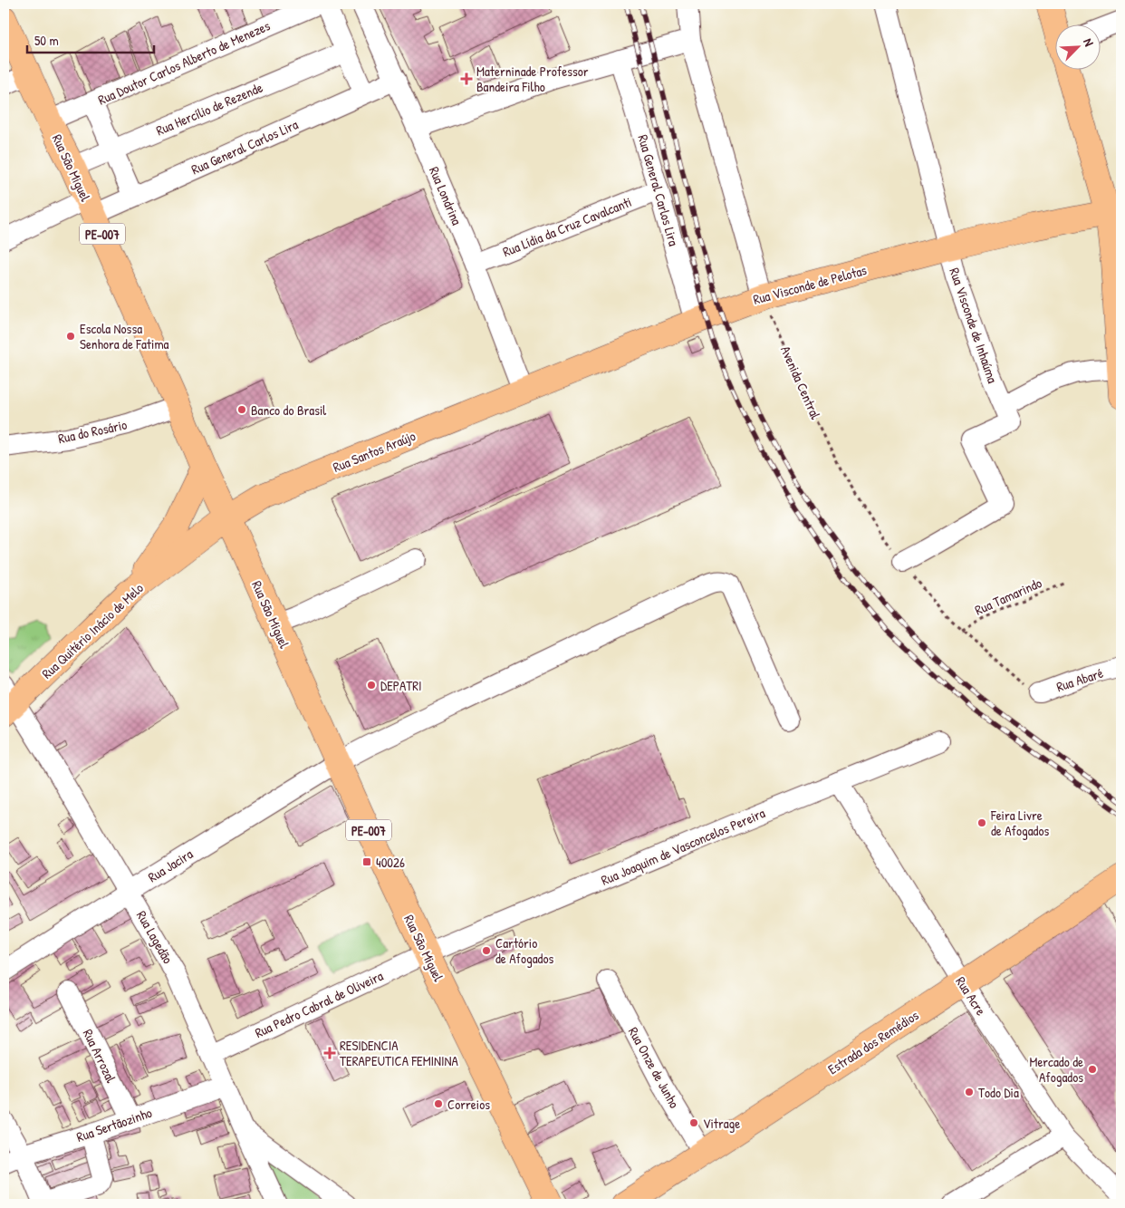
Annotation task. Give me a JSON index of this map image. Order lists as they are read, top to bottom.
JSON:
{
  "streets": {
    "main road": [
      "Rua São Miguel",
      "PE-007",
      "Rua Visconde de Pelotas",
      "Rua Santos Araújo",
      "Rua Quitério Inácio de Melo",
      "Estrada dos Remédios"
    ],
    "street": [
      "Rua Doutor Carlos Alberto de Menezes",
      "Rua Hercílio de Rezende",
      "Rua General Carlos Lira",
      "Rua Londrina",
      "Rua Lídia da Cruz Cavalcanti",
      "Rua Visconde de Inhaúma",
      "Rua do Rosário",
      "Rua Abaré",
      "Rua Joaquim de Vasconcelos Pereira",
      "Rua Jacira",
      "Rua Lagedão",
      "Rua Acre",
      "Rua Pedro Cabral de Oliveira",
      "Rua Arrozal",
      "Rua Onze de Junho",
      "Rua Sertãozinho"
    ],
    "path": ["Avenida Central", "Rua Tamarindo"]
  },
  "crossings": [
    ["Rua Doutor Carlos Alberto de Menezes", "Rua São Miguel"],
    ["Rua Hercílio de Rezende", "Rua São Miguel"],
    ["Rua General Carlos Lira", "Rua São Miguel"],
    ["Rua General Carlos Lira", "Rua Londrina"],
    ["Rua General Carlos Lira", "Rua Lídia da Cruz Cavalcanti"],
    ["Rua General Carlos Lira", "Rua Visconde de Pelotas"],
    ["Rua São Miguel", "Rua do Rosário"],
    ["Rua São Miguel", "Rua Santos Araújo"],
    ["Rua São Miguel", "Rua Quitério Inácio de Melo"],
    ["Rua São Miguel", "Rua Joaquim de Vasconcelos Pereira"],
    ["Rua São Miguel", "Rua Jacira"],
    ["Rua São Miguel", "Rua Pedro Cabral de Oliveira"],
    ["Rua Londrina", "Rua Lídia da Cruz Cavalcanti"],
    ["Rua Londrina", "Rua Visconde de Pelotas"],
    ["Rua Londrina", "Rua Santos Araújo"],
    ["Rua Visconde de Pelotas", "Rua Visconde de Inhaúma"],
    ["Rua Visconde de Pelotas", "Avenida Central"],
    ["Rua Visconde de Pelotas", "Rua Santos Araújo"],
    ["Rua Visconde de Inhaúma", "Avenida Central"],
    ["Avenida Central", "Rua Tamarindo"],
    ["Avenida Central", "Rua Abaré"],
    ["Rua Santos Araújo", "Rua Quitério Inácio de Melo"],
    ["Rua Quitério Inácio de Melo", "Rua Lagedão"],
    ["Rua Joaquim de Vasconcelos Pereira", "Rua Acre"],
    ["Rua Joaquim de Vasconcelos Pereira", "Rua Pedro Cabral de Oliveira"],
    ["Rua Jacira", "Rua Lagedão"],
    ["Rua Lagedão", "Rua Pedro Cabral de Oliveira"],
    ["Rua Lagedão", "Rua Sertãozinho"],
    ["Rua Acre", "Estrada dos Remédios"],
    ["Estrada dos Remédios", "Rua Onze de Junho"],
    ["Rua Arrozal", "Rua Sertãozinho"]
  ],
  "places": {
    "health": ["Materninade Professor Bandeira Filho", "RESIDENCIA TERAPEUTICA FEMININA"],
    "other": [
      "Escola Nossa Senhora de Fatima",
      "Banco do Brasil",
      "DEPATRI",
      "Feira Livre de Afogados",
      "Cartório de Afogados",
      "Mercado de Afogados",
      "Todo Dia",
      "Correios",
      "Vitrage"
    ],
    "transit": ["40026"]
  },
  "scale_bar": "50 m",
  "north": "top right"
}
